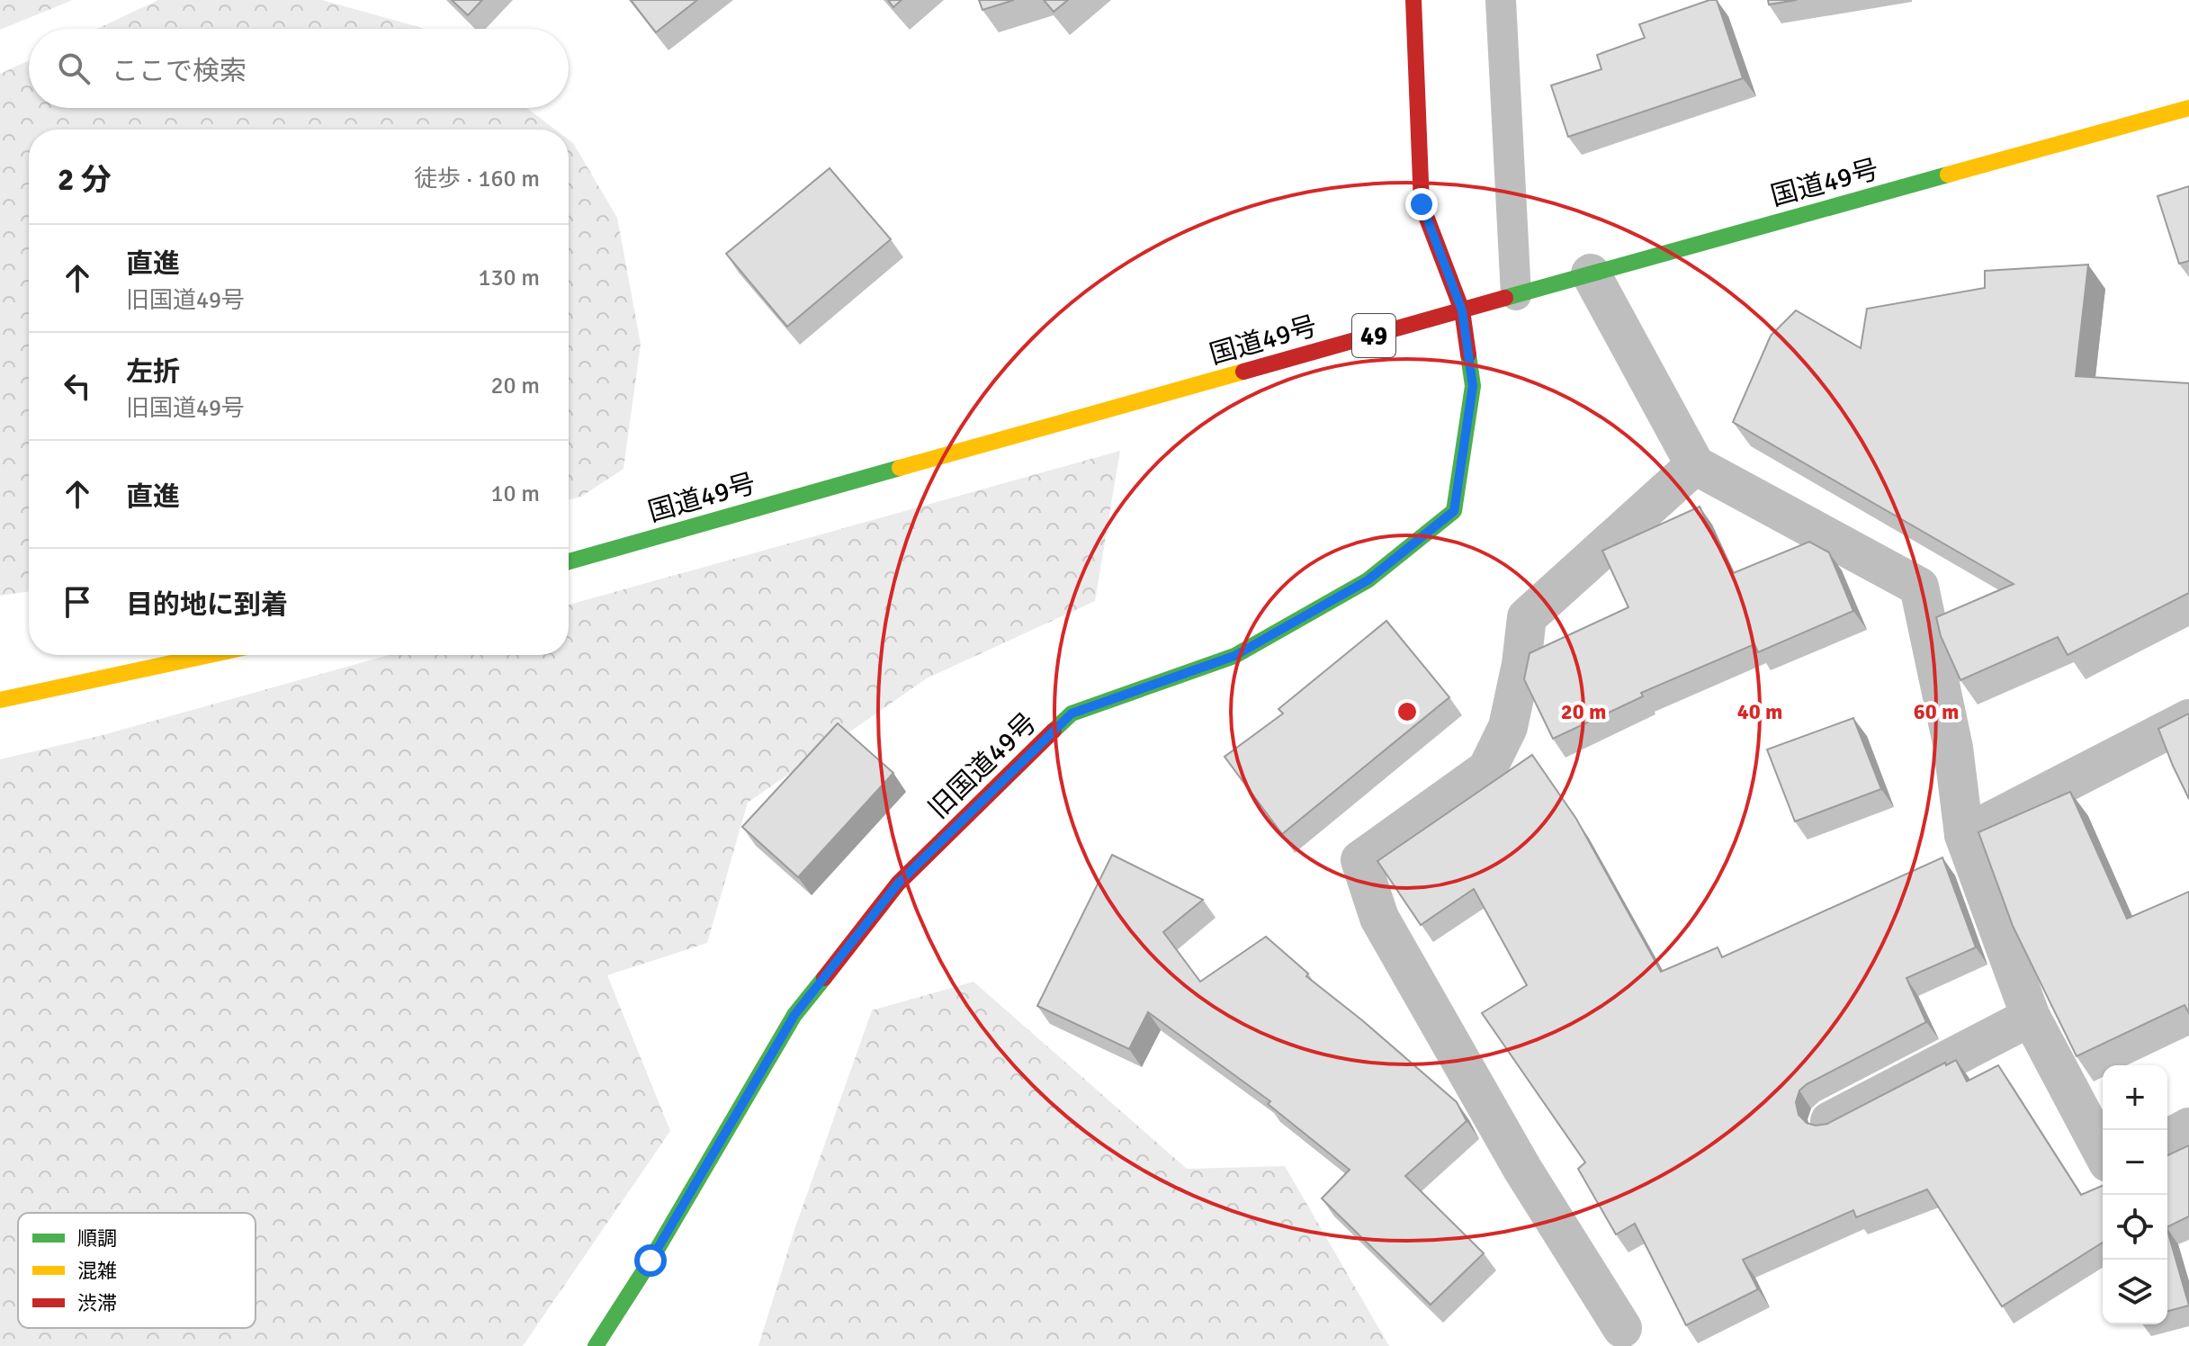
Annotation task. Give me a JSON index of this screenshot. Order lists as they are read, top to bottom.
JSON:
{
  "streets": {
    "main road": ["国道49号", "49", "旧国道49号"]
  },
  "crossings": [
    ["国道49号", "旧国道49号"]
  ],
  "legend": ["順調", "混雑", "渋滞"],
  "page": {
    "search": "ここで検索",
    "heading": ["2 分", "徒歩 · 160 m"],
    "list": [
      ["直進", "旧国道49号", "130 m"],
      ["左折", "旧国道49号", "20 m"],
      ["直進", "10 m"],
      "目的地に到着"
    ],
    "map_buttons": ["+", "−"]
  },
  "rings": ["20 m", "40 m", "60 m"]
}
